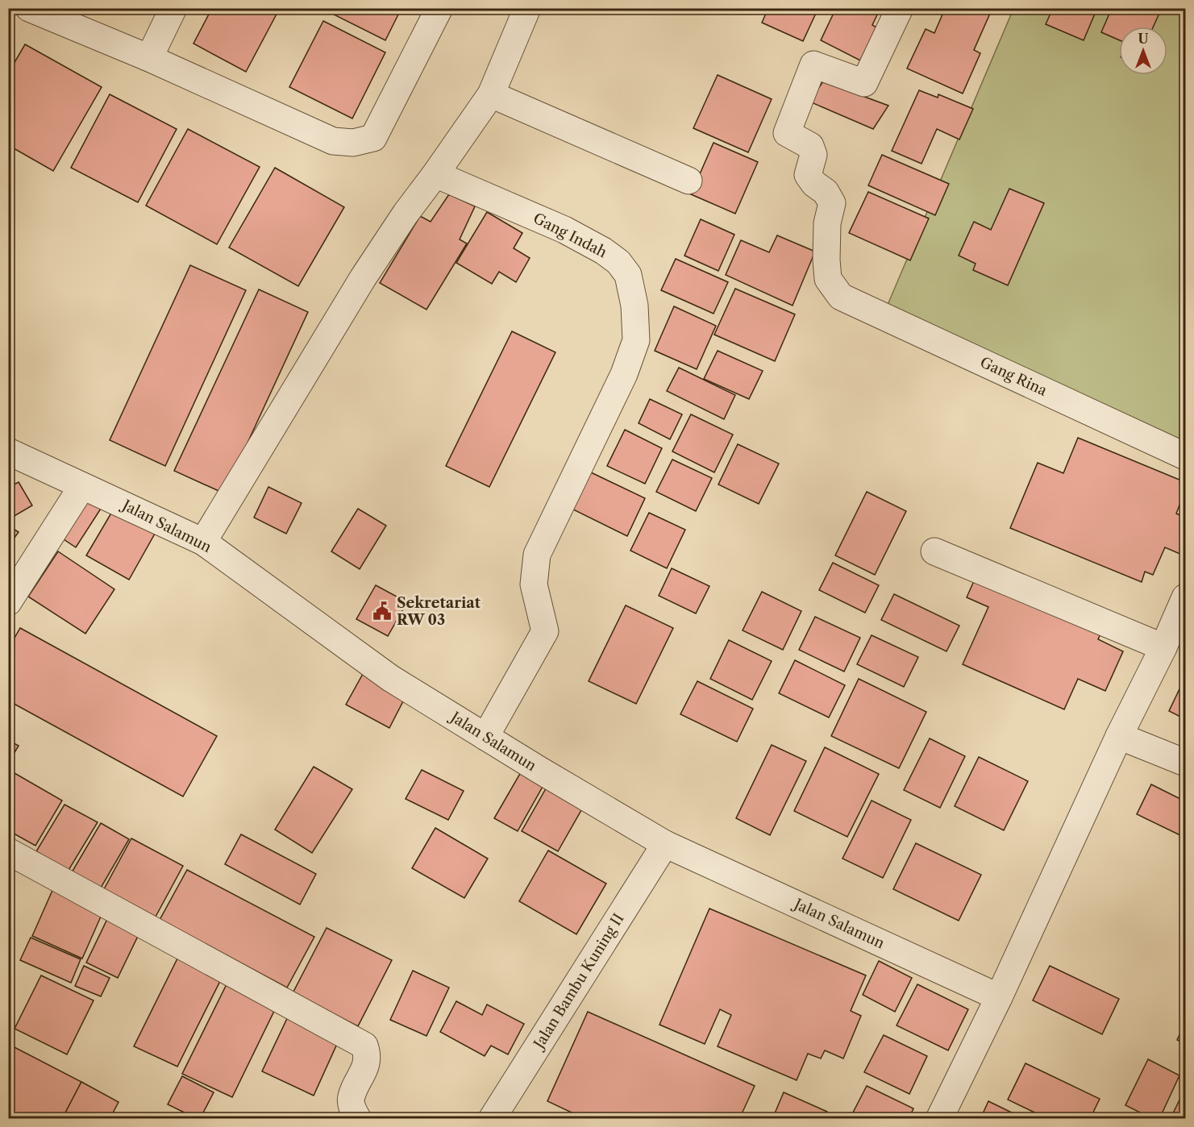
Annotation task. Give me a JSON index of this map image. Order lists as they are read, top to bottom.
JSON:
{
  "streets": {
    "street": [
      "Gang Indah",
      "Gang Rina",
      "Jalan Salamun",
      "Jalan Bambu Kuning II"
    ]
  },
  "crossings": [
    ["Gang Indah", "Jalan Salamun"],
    ["Jalan Salamun", "Jalan Bambu Kuning II"]
  ],
  "places": {
    "public building": ["Sekretariat RW 03"]
  },
  "north": "top"
}
